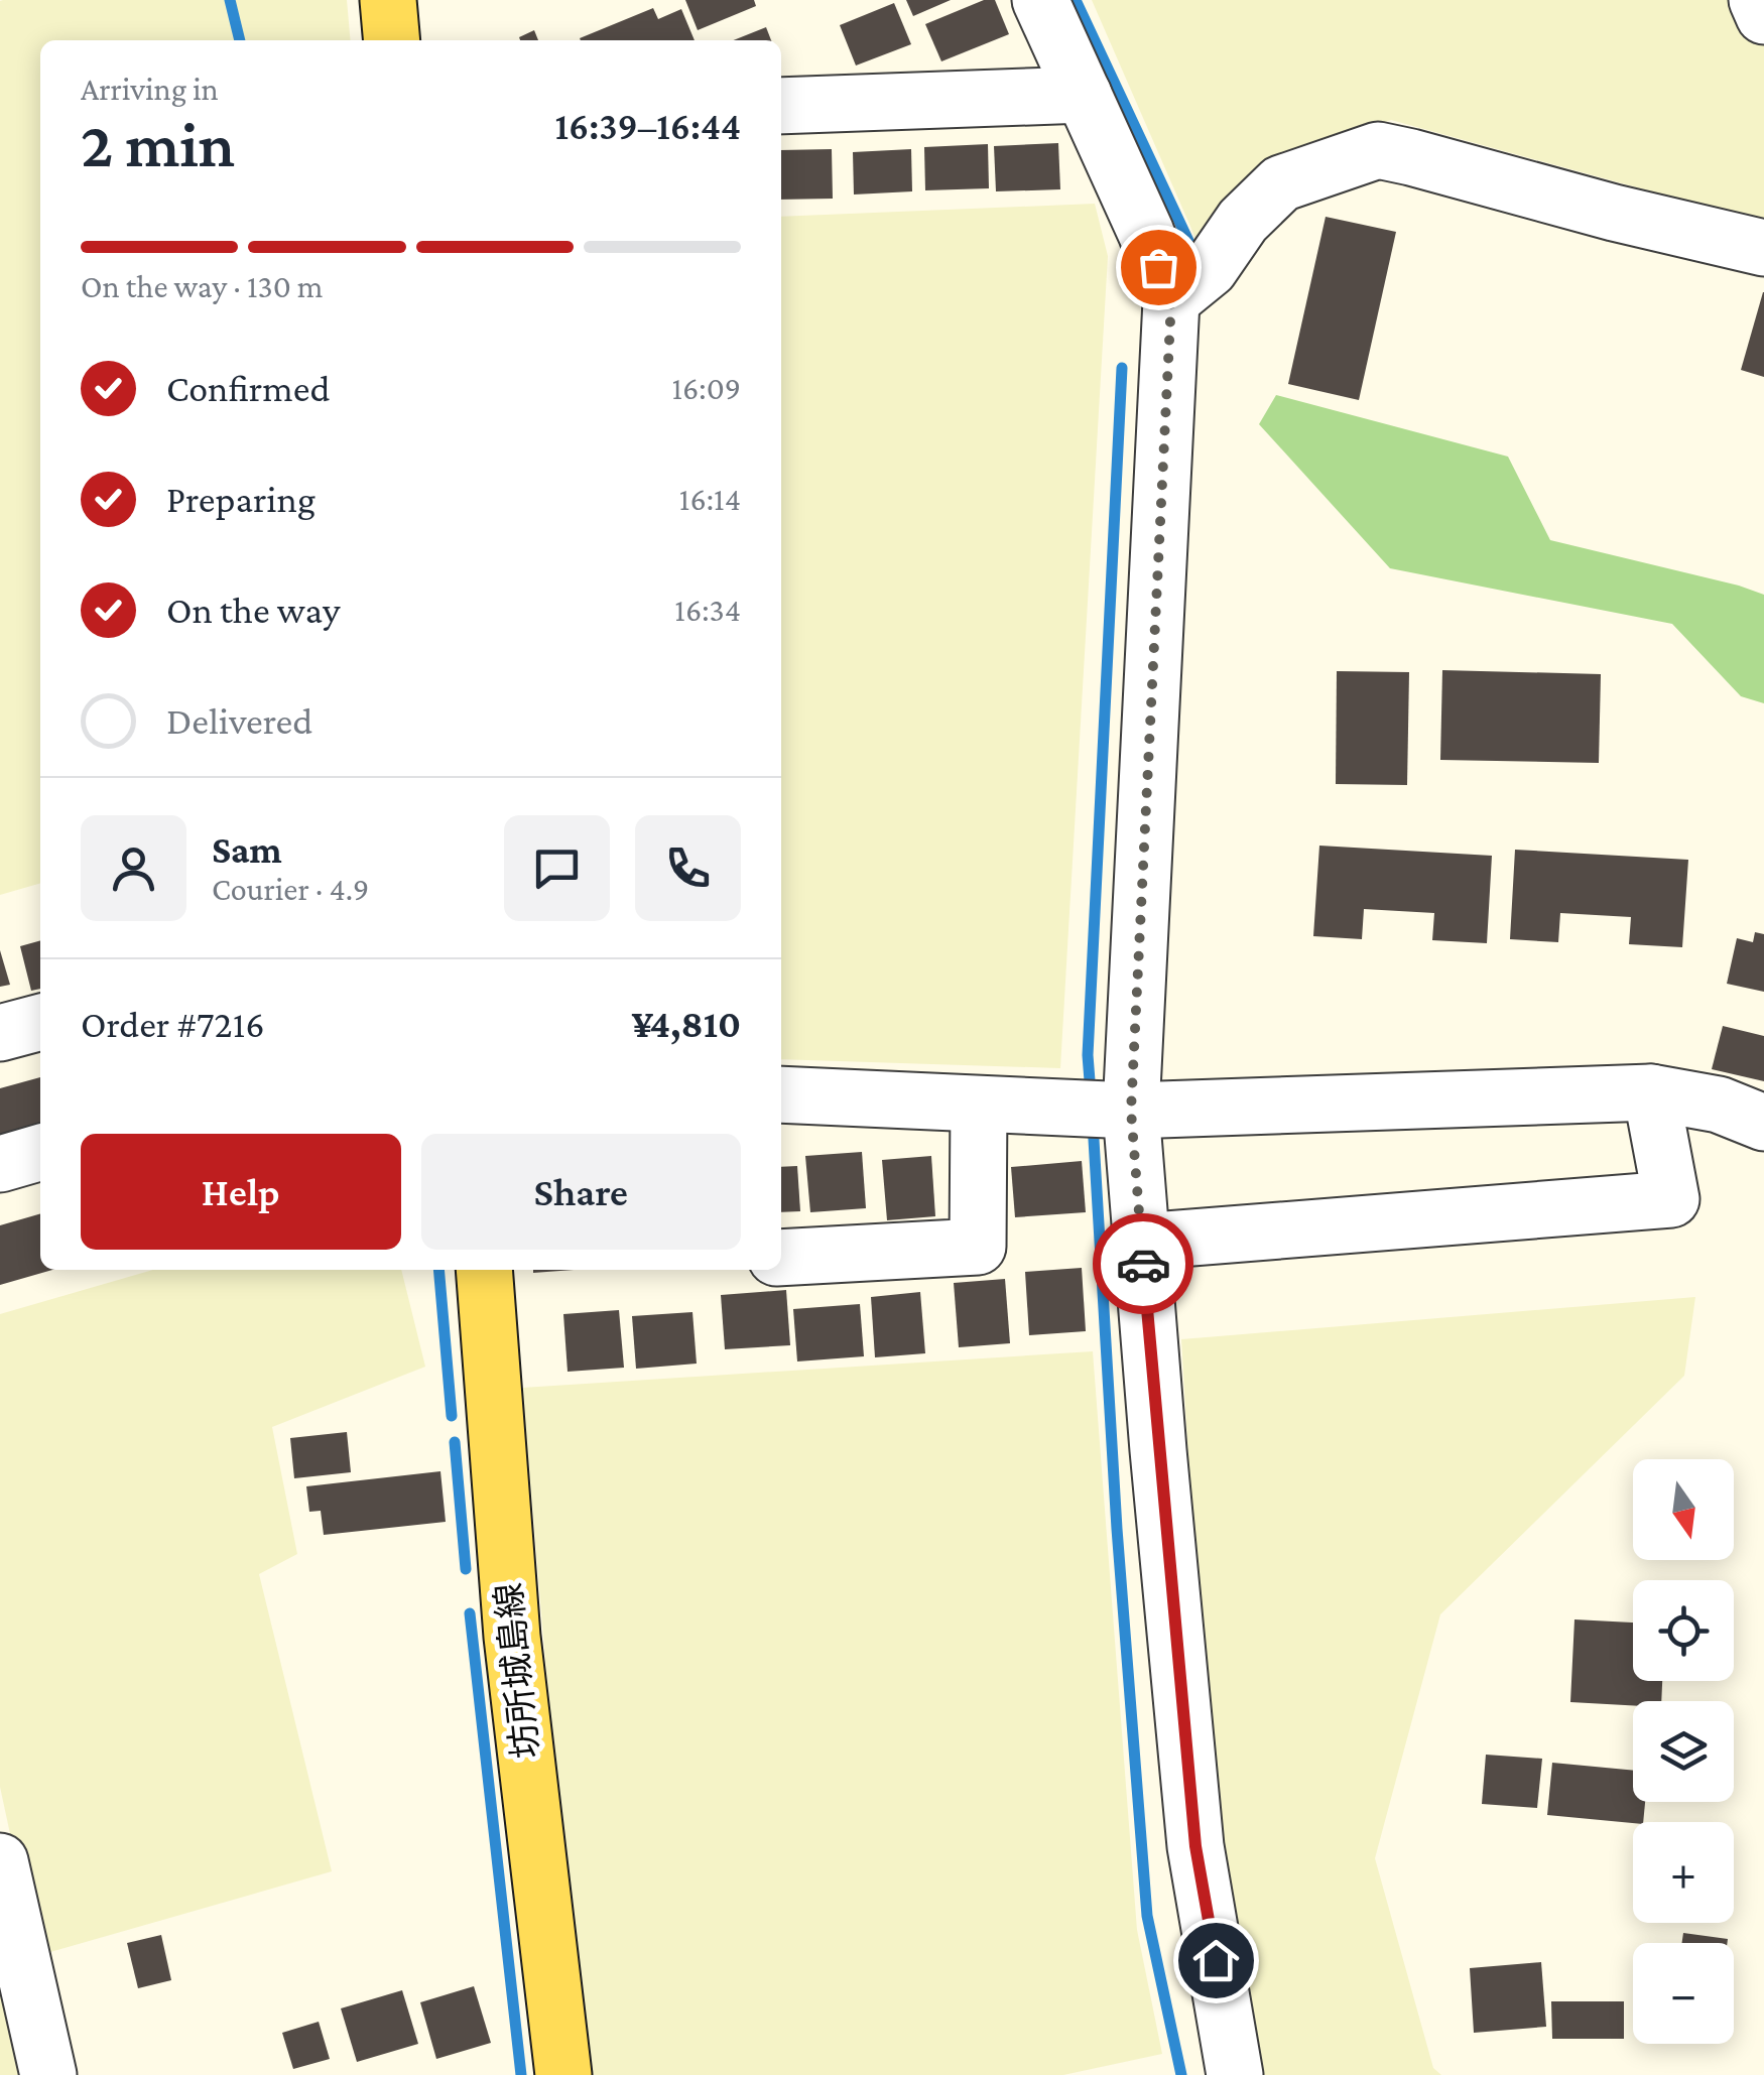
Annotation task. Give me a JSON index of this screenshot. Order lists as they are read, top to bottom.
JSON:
{
  "streets": {
    "main road": ["坊所城島線"]
  },
  "north": "bottom",
  "page": {
    "heading": ["2 min", "Arriving in", "16:39–16:44"],
    "panel": [
      "Sam",
      "Courier · 4.9",
      "Order #7216",
      "¥4,810"
    ],
    "bar": "On the way · 130 m",
    "list": [
      ["Confirmed", "16:09"],
      ["Preparing", "16:14"],
      ["On the way", "16:34"],
      "Delivered"
    ],
    "buttons": ["Help", "Share"],
    "map_buttons": ["+", "−"]
  }
}
